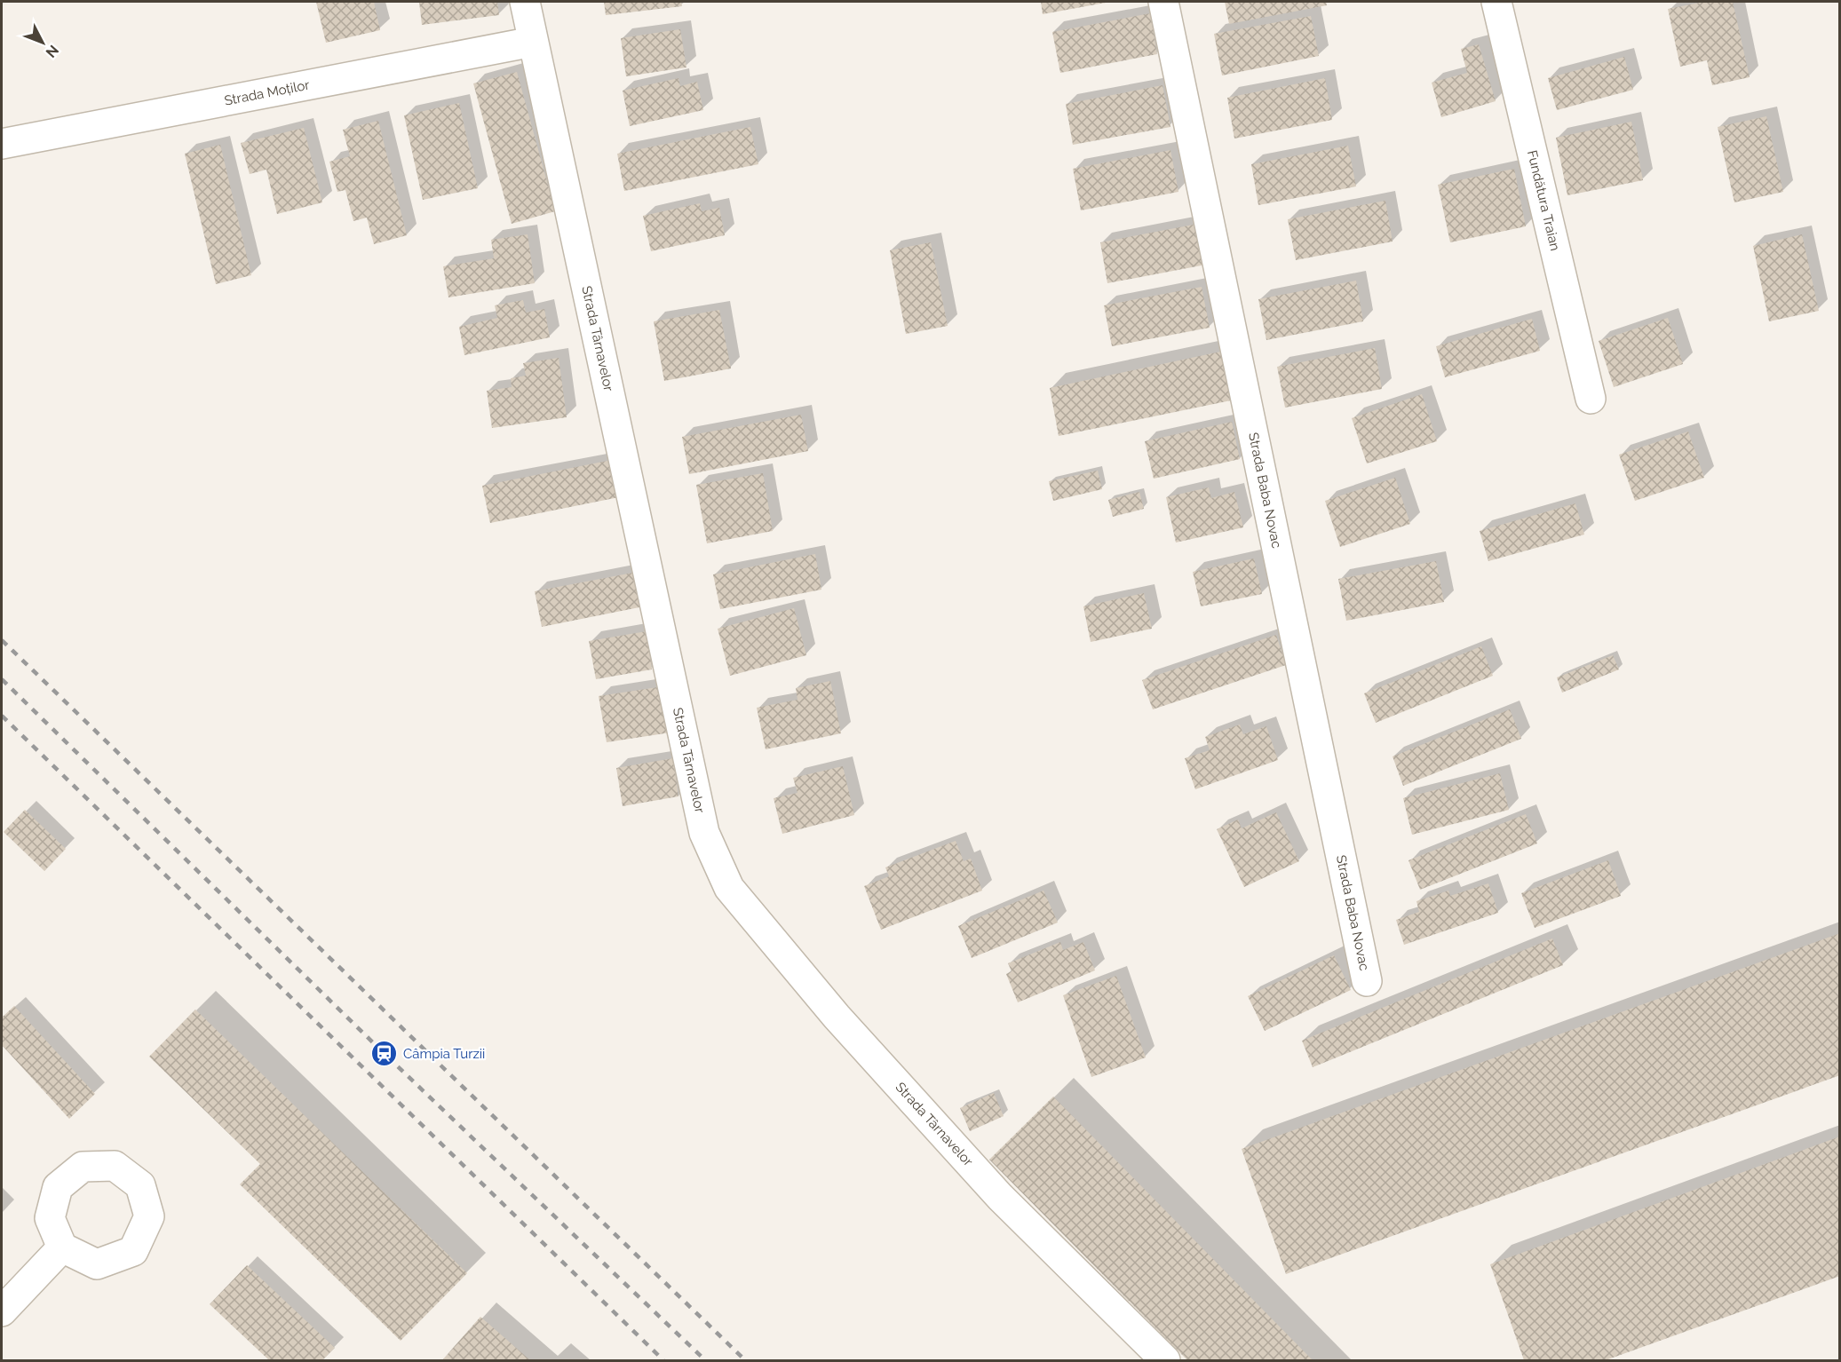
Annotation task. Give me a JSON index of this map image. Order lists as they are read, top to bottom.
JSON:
{
  "streets": {
    "street": [
      "Strada Moților",
      "Fundătura Traian",
      "Strada Târnavelor",
      "Strada Baba Novac"
    ]
  },
  "crossings": [
    ["Strada Moților", "Strada Târnavelor"]
  ],
  "places": {
    "station": ["Câmpia Turzii"]
  },
  "north": "bottom right"
}
